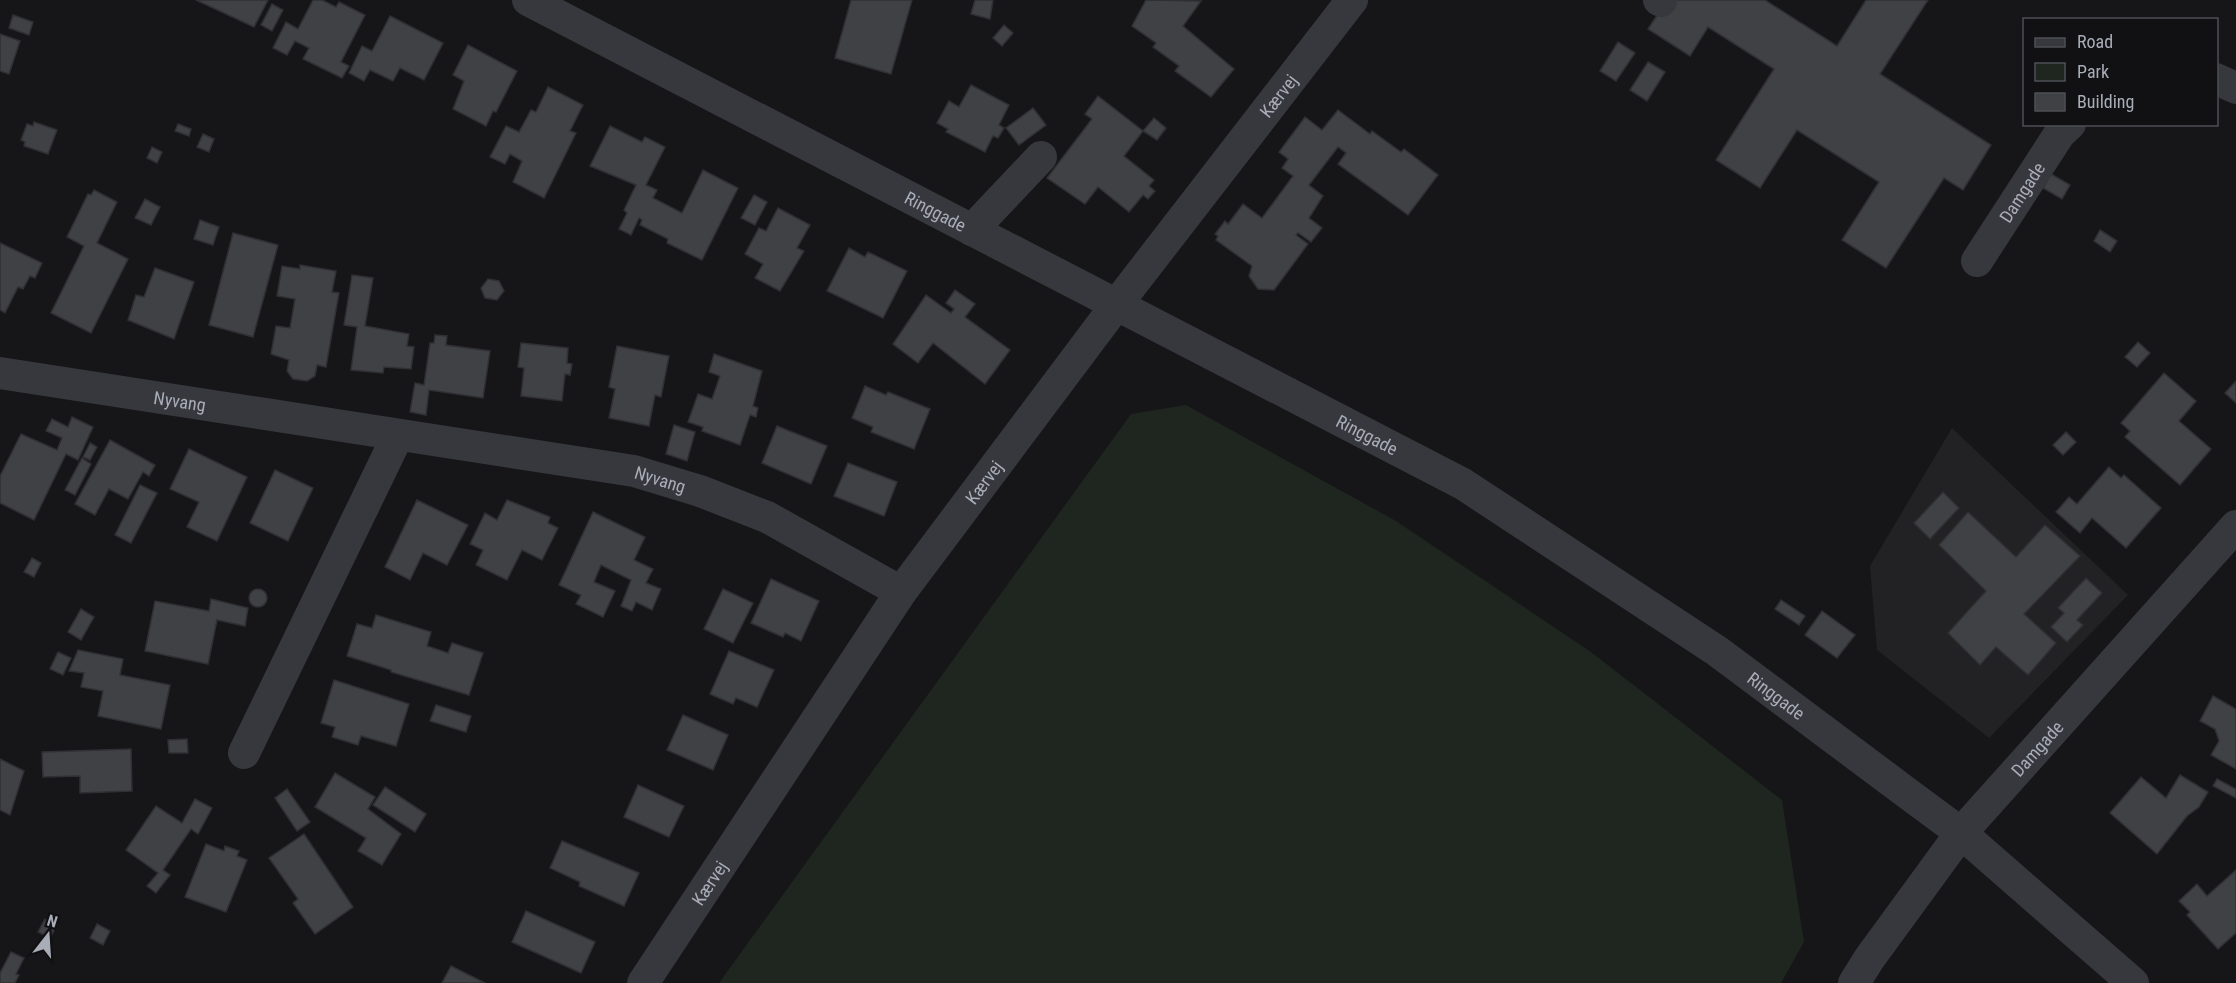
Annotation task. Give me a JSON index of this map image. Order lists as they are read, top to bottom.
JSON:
{
  "streets": {
    "street": [
      "Kærvej",
      "Damgade",
      "Ringgade",
      "Nyvang"
    ]
  },
  "crossings": [
    ["Kærvej", "Ringgade"],
    ["Kærvej", "Nyvang"],
    ["Damgade", "Ringgade"]
  ],
  "legend": ["Road", "Park", "Building"],
  "north": "top"
}
